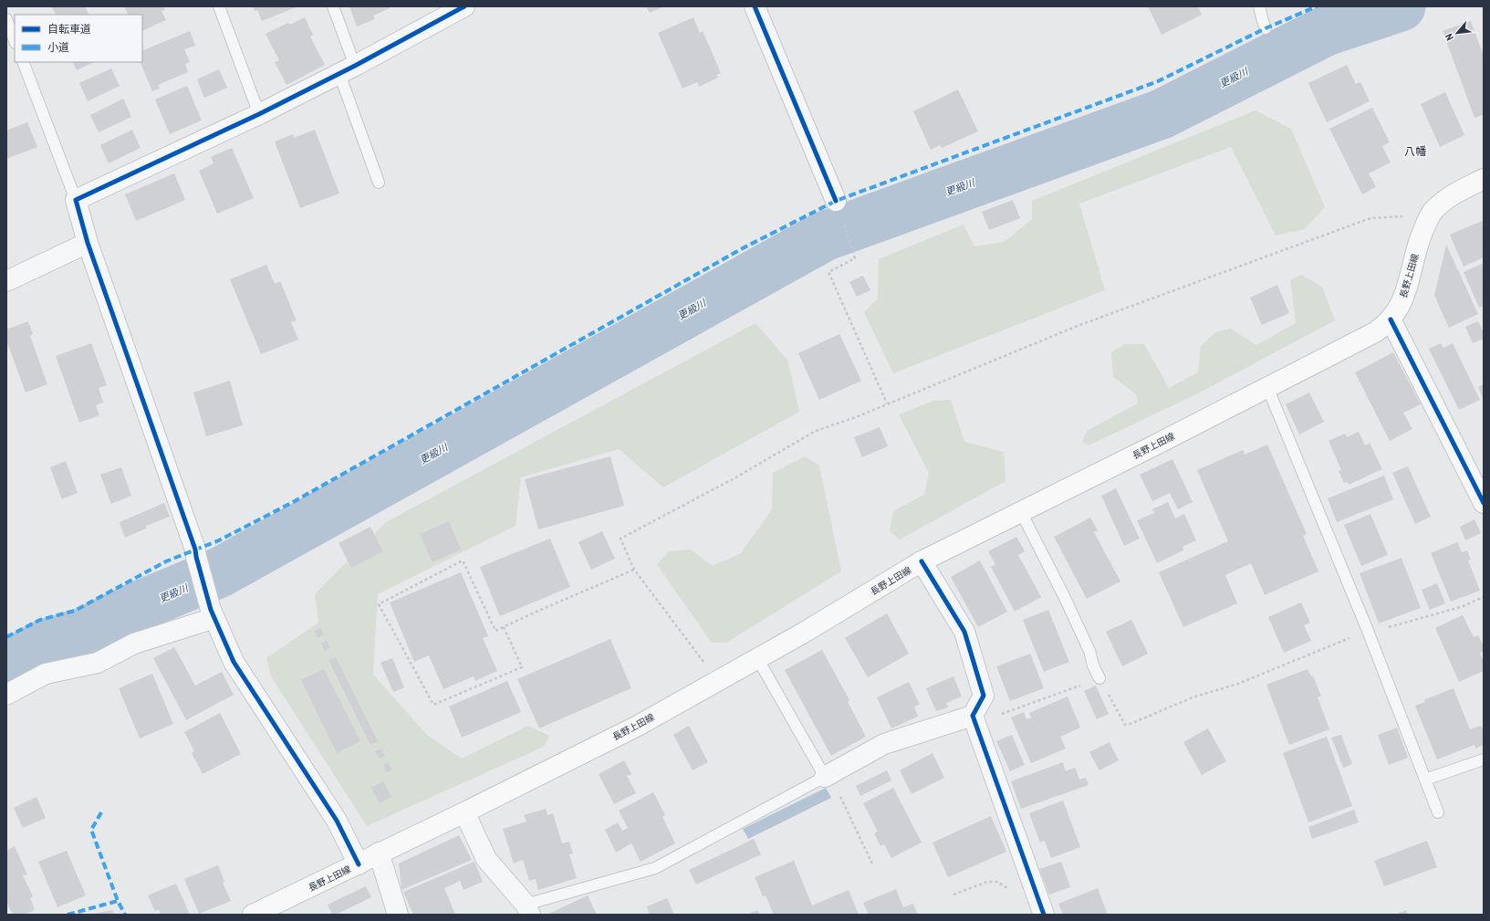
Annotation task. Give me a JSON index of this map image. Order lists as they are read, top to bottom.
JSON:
{
  "streets": {
    "main road": ["長野上田線"]
  },
  "districts": ["八幡"],
  "water": ["更級川"],
  "legend": ["自転車道", "小道"],
  "north": "bottom left"
}
